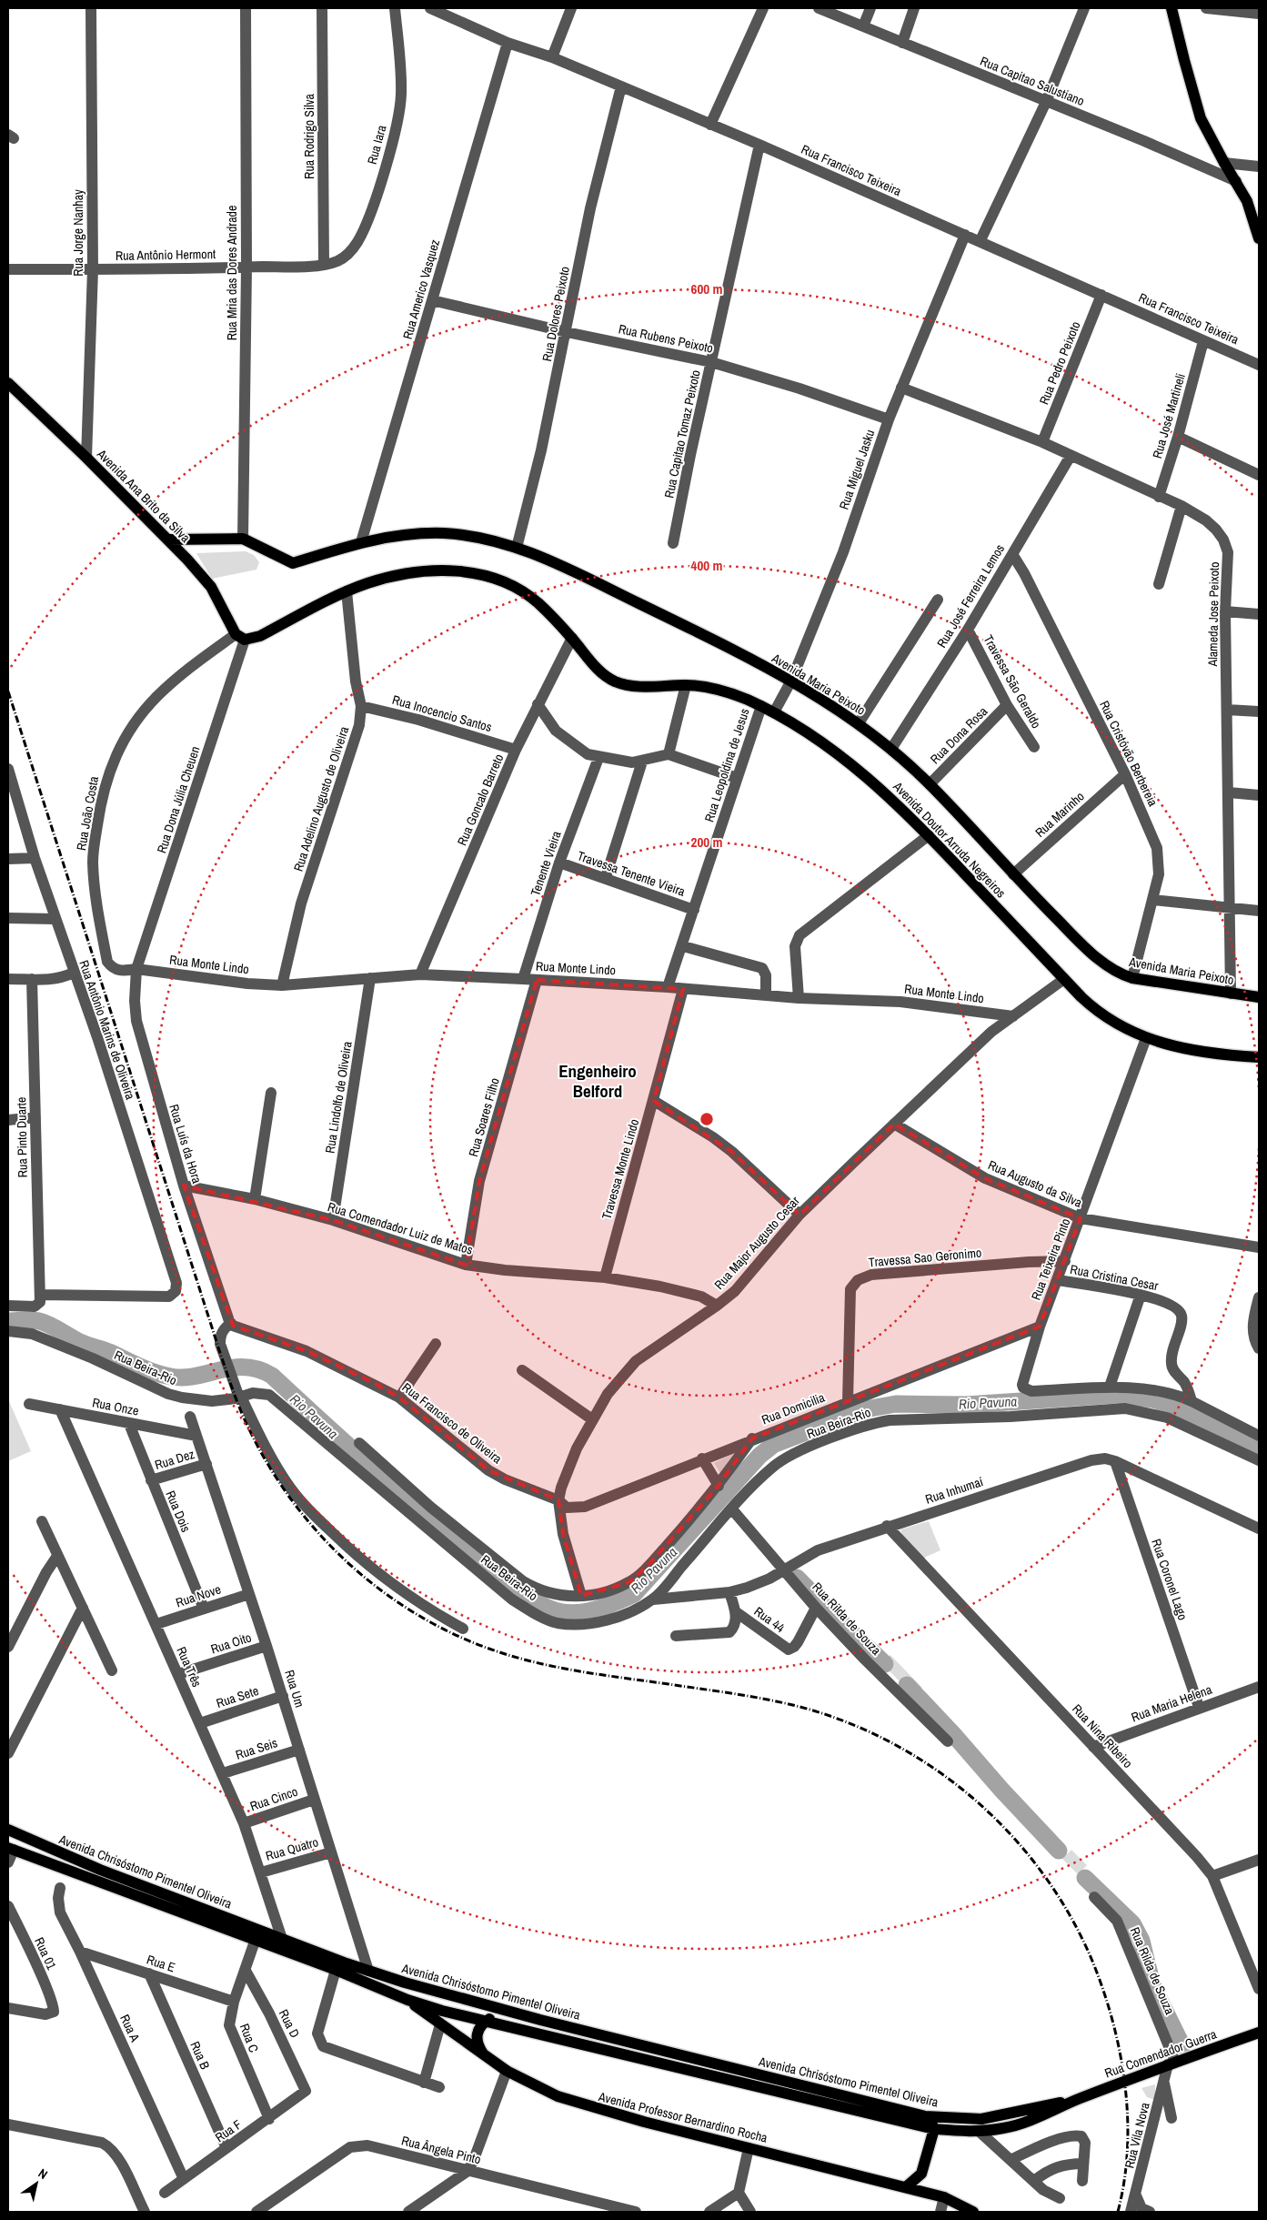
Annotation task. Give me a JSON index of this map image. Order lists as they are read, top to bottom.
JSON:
{
  "streets": {
    "main road": [
      "Avenida Ana Brito da Silva",
      "Avenida Maria Peixoto",
      "Avenida Doutor Arruda Negreiros",
      "Avenida Chrisóstomo Pimentel Oliveira",
      "Rua Comendador Guerra",
      "Avenida Professor Bernardino Rocha"
    ],
    "street": [
      "Rua Capitao Salustiano",
      "Rua Rodrigo Silva",
      "Rua Iara",
      "Rua Francisco Teixeira",
      "Rua Jorge Nanhay",
      "Rua Antônio Hermont",
      "Rua Mria das Dores Andrade",
      "Rua Americo Vasquez",
      "Rua Dolores Peixoto",
      "Rua Rubens Peixoto",
      "Rua Pedro Peixoto",
      "Rua José Martineli",
      "Rua Capitao Tomaz Peixoto",
      "Rua Miguel Jasku",
      "Rua José Ferreira Lemos",
      "Alameda Jose Peixoto",
      "Travessa São Geraldo",
      "Rua Inocencio Santos",
      "Rua Dona Rosa",
      "Rua Cristóvão Berbereia",
      "Rua Leopoldina de Jesus",
      "Rua Adelino Augusto de Oliveira",
      "Rua Dona Júlia Cheuen",
      "Rua Goncalo Barreto",
      "Rua João Costa",
      "Rua Marinho",
      "Tenente Vieira",
      "Travessa Tenente Vieira",
      "Rua Monte Lindo",
      "Rua Antônio Marins de Oliveira",
      "Rua Lindolfo de Oliveira",
      "Rua Soares Filho",
      "Rua Pinto Duarte",
      "Rua Luís da Hora",
      "Travessa Monte Lindo",
      "Rua Augusto da Silva",
      "Rua Comendador Luiz de Matos",
      "Rua Major Augusto Cesar",
      "Travessa Sao Geronimo",
      "Rua Teixeira Pinto",
      "Rua Cristina Cesar",
      "Rua Beira-Rio",
      "Rua Onze",
      "Rua Domicilia",
      "Rua Francisco de Oliveira",
      "Rua Dez",
      "Rua Inhumaí",
      "Rua Dois",
      "Rua Coronel Lago",
      "Rua Nove",
      "Rua Rilda de Souza",
      "Rua 44",
      "Rua Oito",
      "Rua Três",
      "Rua Um",
      "Rua Sete",
      "Rua Maria Helena",
      "Rua Nina Ribeiro",
      "Rua Seis",
      "Rua Cinco",
      "Rua Quatro",
      "Rua 01",
      "Rua E",
      "Rua D",
      "Rua A",
      "Rua C",
      "Rua B",
      "Rua F",
      "Rua Vila Nova",
      "Rua Ângela Pinto"
    ]
  },
  "crossings": [
    ["Rua Rodrigo Silva", "Rua Iara"],
    ["Rua Rodrigo Silva", "Rua Antônio Hermont"],
    ["Rua Iara", "Rua Antônio Hermont"],
    ["Rua Francisco Teixeira", "Rua Americo Vasquez"],
    ["Rua Francisco Teixeira", "Rua Dolores Peixoto"],
    ["Rua Francisco Teixeira", "Rua Pedro Peixoto"],
    ["Rua Francisco Teixeira", "Rua José Martineli"],
    ["Rua Francisco Teixeira", "Rua Capitao Tomaz Peixoto"],
    ["Rua Francisco Teixeira", "Rua Miguel Jasku"],
    ["Rua Jorge Nanhay", "Rua Antônio Hermont"],
    ["Rua Jorge Nanhay", "Avenida Ana Brito da Silva"],
    ["Rua Antônio Hermont", "Rua Mria das Dores Andrade"],
    ["Rua Mria das Dores Andrade", "Avenida Maria Peixoto"],
    ["Rua Americo Vasquez", "Rua Rubens Peixoto"],
    ["Rua Americo Vasquez", "Avenida Maria Peixoto"],
    ["Rua Dolores Peixoto", "Rua Rubens Peixoto"],
    ["Rua Dolores Peixoto", "Avenida Maria Peixoto"],
    ["Rua Rubens Peixoto", "Rua Capitao Tomaz Peixoto"],
    ["Rua Rubens Peixoto", "Rua Miguel Jasku"],
    ["Rua Pedro Peixoto", "Alameda Jose Peixoto"],
    ["Rua José Martineli", "Alameda Jose Peixoto"],
    ["Rua Miguel Jasku", "Alameda Jose Peixoto"],
    ["Rua Miguel Jasku", "Avenida Maria Peixoto"],
    ["Rua Miguel Jasku", "Avenida Doutor Arruda Negreiros"],
    ["Avenida Ana Brito da Silva", "Rua Dona Júlia Cheuen"],
    ["Avenida Ana Brito da Silva", "Rua João Costa"],
    ["Avenida Ana Brito da Silva", "Avenida Doutor Arruda Negreiros"],
    ["Rua José Ferreira Lemos", "Alameda Jose Peixoto"],
    ["Rua José Ferreira Lemos", "Travessa São Geraldo"],
    ["Rua José Ferreira Lemos", "Avenida Maria Peixoto"],
    ["Rua José Ferreira Lemos", "Rua Cristóvão Berbereia"],
    ["Alameda Jose Peixoto", "Avenida Maria Peixoto"],
    ["Travessa São Geraldo", "Rua Dona Rosa"],
    ["Avenida Maria Peixoto", "Rua Dona Rosa"],
    ["Avenida Maria Peixoto", "Rua Cristóvão Berbereia"],
    ["Avenida Maria Peixoto", "Rua Marinho"],
    ["Rua Inocencio Santos", "Rua Adelino Augusto de Oliveira"],
    ["Rua Inocencio Santos", "Rua Goncalo Barreto"],
    ["Rua Cristóvão Berbereia", "Rua Marinho"],
    ["Rua Leopoldina de Jesus", "Avenida Doutor Arruda Negreiros"],
    ["Rua Leopoldina de Jesus", "Travessa Tenente Vieira"],
    ["Rua Leopoldina de Jesus", "Rua Monte Lindo"],
    ["Rua Adelino Augusto de Oliveira", "Avenida Doutor Arruda Negreiros"],
    ["Rua Adelino Augusto de Oliveira", "Rua Monte Lindo"],
    ["Rua Dona Júlia Cheuen", "Rua João Costa"],
    ["Rua Dona Júlia Cheuen", "Avenida Doutor Arruda Negreiros"],
    ["Rua Dona Júlia Cheuen", "Rua Monte Lindo"],
    ["Rua Dona Júlia Cheuen", "Rua Luís da Hora"],
    ["Rua Goncalo Barreto", "Avenida Doutor Arruda Negreiros"],
    ["Rua Goncalo Barreto", "Rua Monte Lindo"],
    ["Rua João Costa", "Avenida Doutor Arruda Negreiros"],
    ["Rua João Costa", "Rua Monte Lindo"],
    ["Rua João Costa", "Rua Luís da Hora"],
    ["Avenida Doutor Arruda Negreiros", "Rua Major Augusto Cesar"],
    ["Avenida Doutor Arruda Negreiros", "Rua Teixeira Pinto"],
    ["Tenente Vieira", "Travessa Tenente Vieira"],
    ["Tenente Vieira", "Rua Monte Lindo"],
    ["Rua Monte Lindo", "Rua Lindolfo de Oliveira"],
    ["Rua Monte Lindo", "Rua Soares Filho"],
    ["Rua Monte Lindo", "Rua Luís da Hora"],
    ["Rua Monte Lindo", "Travessa Monte Lindo"],
    ["Rua Monte Lindo", "Rua Major Augusto Cesar"],
    ["Rua Antônio Marins de Oliveira", "Rua Pinto Duarte"],
    ["Rua Lindolfo de Oliveira", "Rua Comendador Luiz de Matos"],
    ["Rua Soares Filho", "Rua Comendador Luiz de Matos"],
    ["Rua Luís da Hora", "Rua Comendador Luiz de Matos"],
    ["Rua Luís da Hora", "Rua Francisco de Oliveira"],
    ["Travessa Monte Lindo", "Rua Comendador Luiz de Matos"],
    ["Rua Augusto da Silva", "Rua Major Augusto Cesar"],
    ["Rua Augusto da Silva", "Rua Teixeira Pinto"],
    ["Rua Comendador Luiz de Matos", "Rua Major Augusto Cesar"],
    ["Rua Major Augusto Cesar", "Rua Domicilia"],
    ["Rua Major Augusto Cesar", "Rua Francisco de Oliveira"],
    ["Travessa Sao Geronimo", "Rua Teixeira Pinto"],
    ["Travessa Sao Geronimo", "Rua Domicilia"],
    ["Rua Teixeira Pinto", "Rua Cristina Cesar"],
    ["Rua Teixeira Pinto", "Rua Domicilia"],
    ["Rua Beira-Rio", "Rua Inhumaí"],
    ["Rua Beira-Rio", "Rua Rilda de Souza"],
    ["Rua Onze", "Rua Dois"],
    ["Rua Onze", "Rua Três"],
    ["Rua Onze", "Rua Um"],
    ["Rua Domicilia", "Rua Francisco de Oliveira"],
    ["Rua Dez", "Rua Dois"],
    ["Rua Dez", "Rua Um"],
    ["Rua Inhumaí", "Rua Coronel Lago"],
    ["Rua Inhumaí", "Rua Rilda de Souza"],
    ["Rua Inhumaí", "Rua Nina Ribeiro"],
    ["Rua Dois", "Rua Nove"],
    ["Rua Coronel Lago", "Rua Maria Helena"],
    ["Rua Nove", "Rua Três"],
    ["Rua Nove", "Rua Um"],
    ["Rua Rilda de Souza", "Rua 44"],
    ["Rua Rilda de Souza", "Rua Comendador Guerra"],
    ["Rua Rilda de Souza", "Rua Vila Nova"],
    ["Rua Oito", "Rua Três"],
    ["Rua Oito", "Rua Um"],
    ["Rua Três", "Rua Sete"],
    ["Rua Três", "Rua Seis"],
    ["Rua Três", "Rua Cinco"],
    ["Rua Três", "Rua Quatro"],
    ["Rua Três", "Avenida Chrisóstomo Pimentel Oliveira"],
    ["Rua Um", "Rua Sete"],
    ["Rua Um", "Rua Seis"],
    ["Rua Um", "Rua Cinco"],
    ["Rua Um", "Rua Quatro"],
    ["Rua Um", "Avenida Chrisóstomo Pimentel Oliveira"],
    ["Rua Maria Helena", "Rua Nina Ribeiro"],
    ["Avenida Chrisóstomo Pimentel Oliveira", "Rua C"],
    ["Avenida Chrisóstomo Pimentel Oliveira", "Rua Comendador Guerra"],
    ["Avenida Chrisóstomo Pimentel Oliveira", "Avenida Professor Bernardino Rocha"],
    ["Rua E", "Rua A"],
    ["Rua E", "Rua C"],
    ["Rua E", "Rua B"],
    ["Rua D", "Rua C"],
    ["Rua D", "Rua F"],
    ["Rua A", "Rua F"],
    ["Rua C", "Rua F"],
    ["Rua Comendador Guerra", "Rua Vila Nova"],
    ["Rua B", "Rua F"]
  ],
  "districts": ["Engenheiro Belford"],
  "water": ["Rio Pavuna"],
  "north": "top right",
  "rings": ["600 m", "400 m", "200 m"]
}
